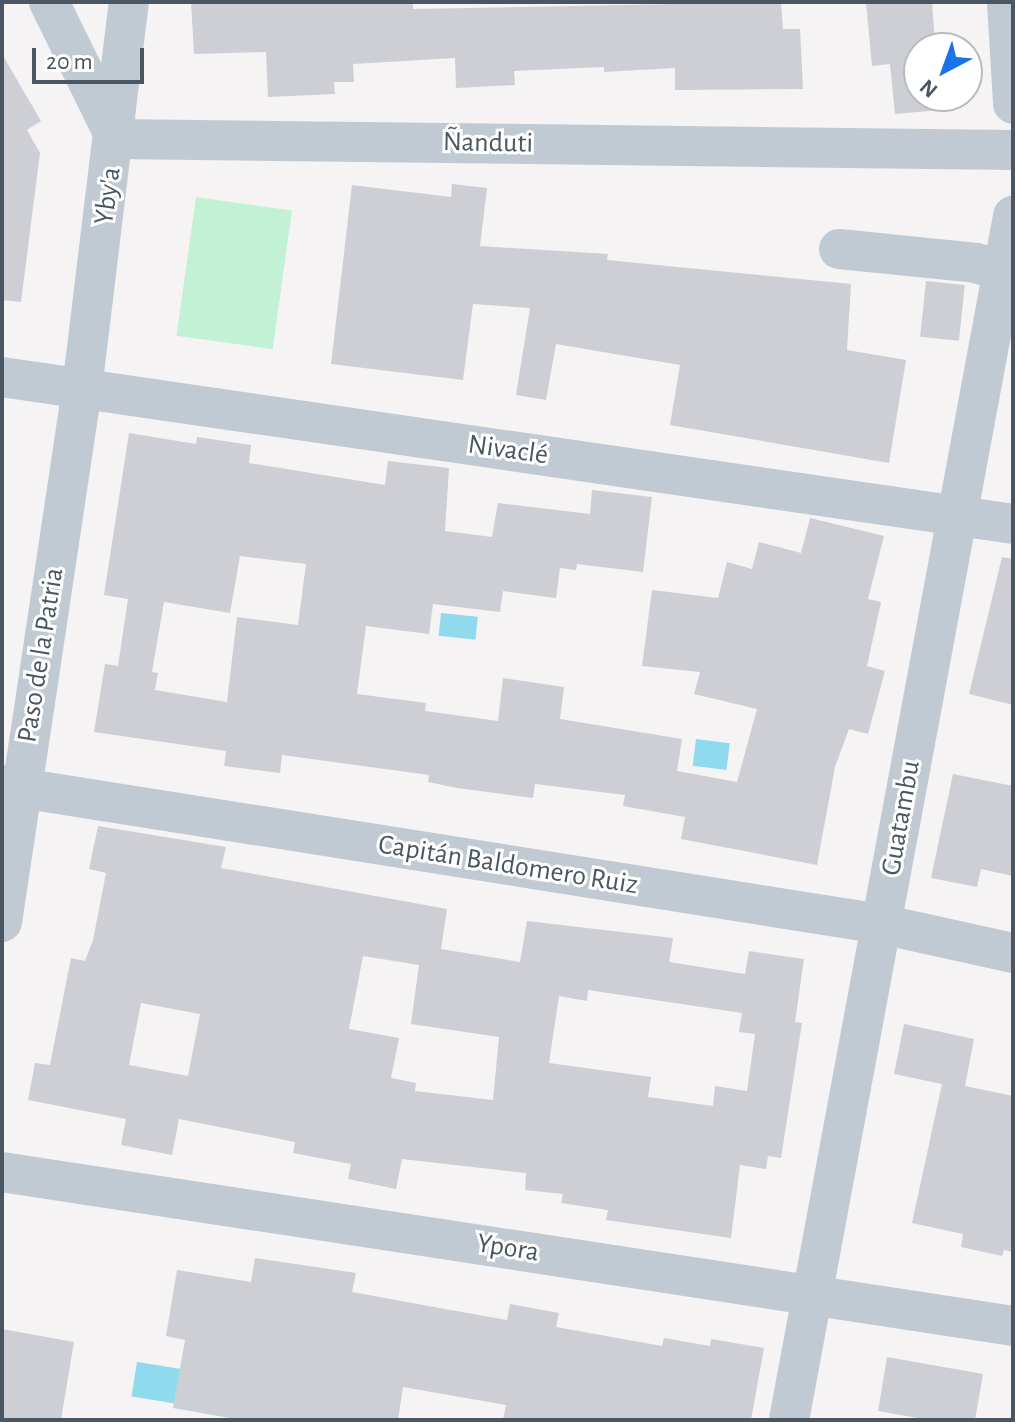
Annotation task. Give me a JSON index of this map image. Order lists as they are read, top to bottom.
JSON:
{
  "streets": {
    "street": [
      "Ñanduti",
      "Yby'a",
      "Nivaclé",
      "Paso de la Patria",
      "Guatambu",
      "Capitán Baldomero Ruiz",
      "Ypora"
    ]
  },
  "crossings": [
    ["Ñanduti", "Yby'a"],
    ["Yby'a", "Nivaclé"],
    ["Yby'a", "Paso de la Patria"],
    ["Nivaclé", "Paso de la Patria"],
    ["Nivaclé", "Guatambu"],
    ["Paso de la Patria", "Capitán Baldomero Ruiz"],
    ["Guatambu", "Capitán Baldomero Ruiz"],
    ["Guatambu", "Ypora"]
  ],
  "scale_bar": "20 m",
  "north": "bottom left"
}
